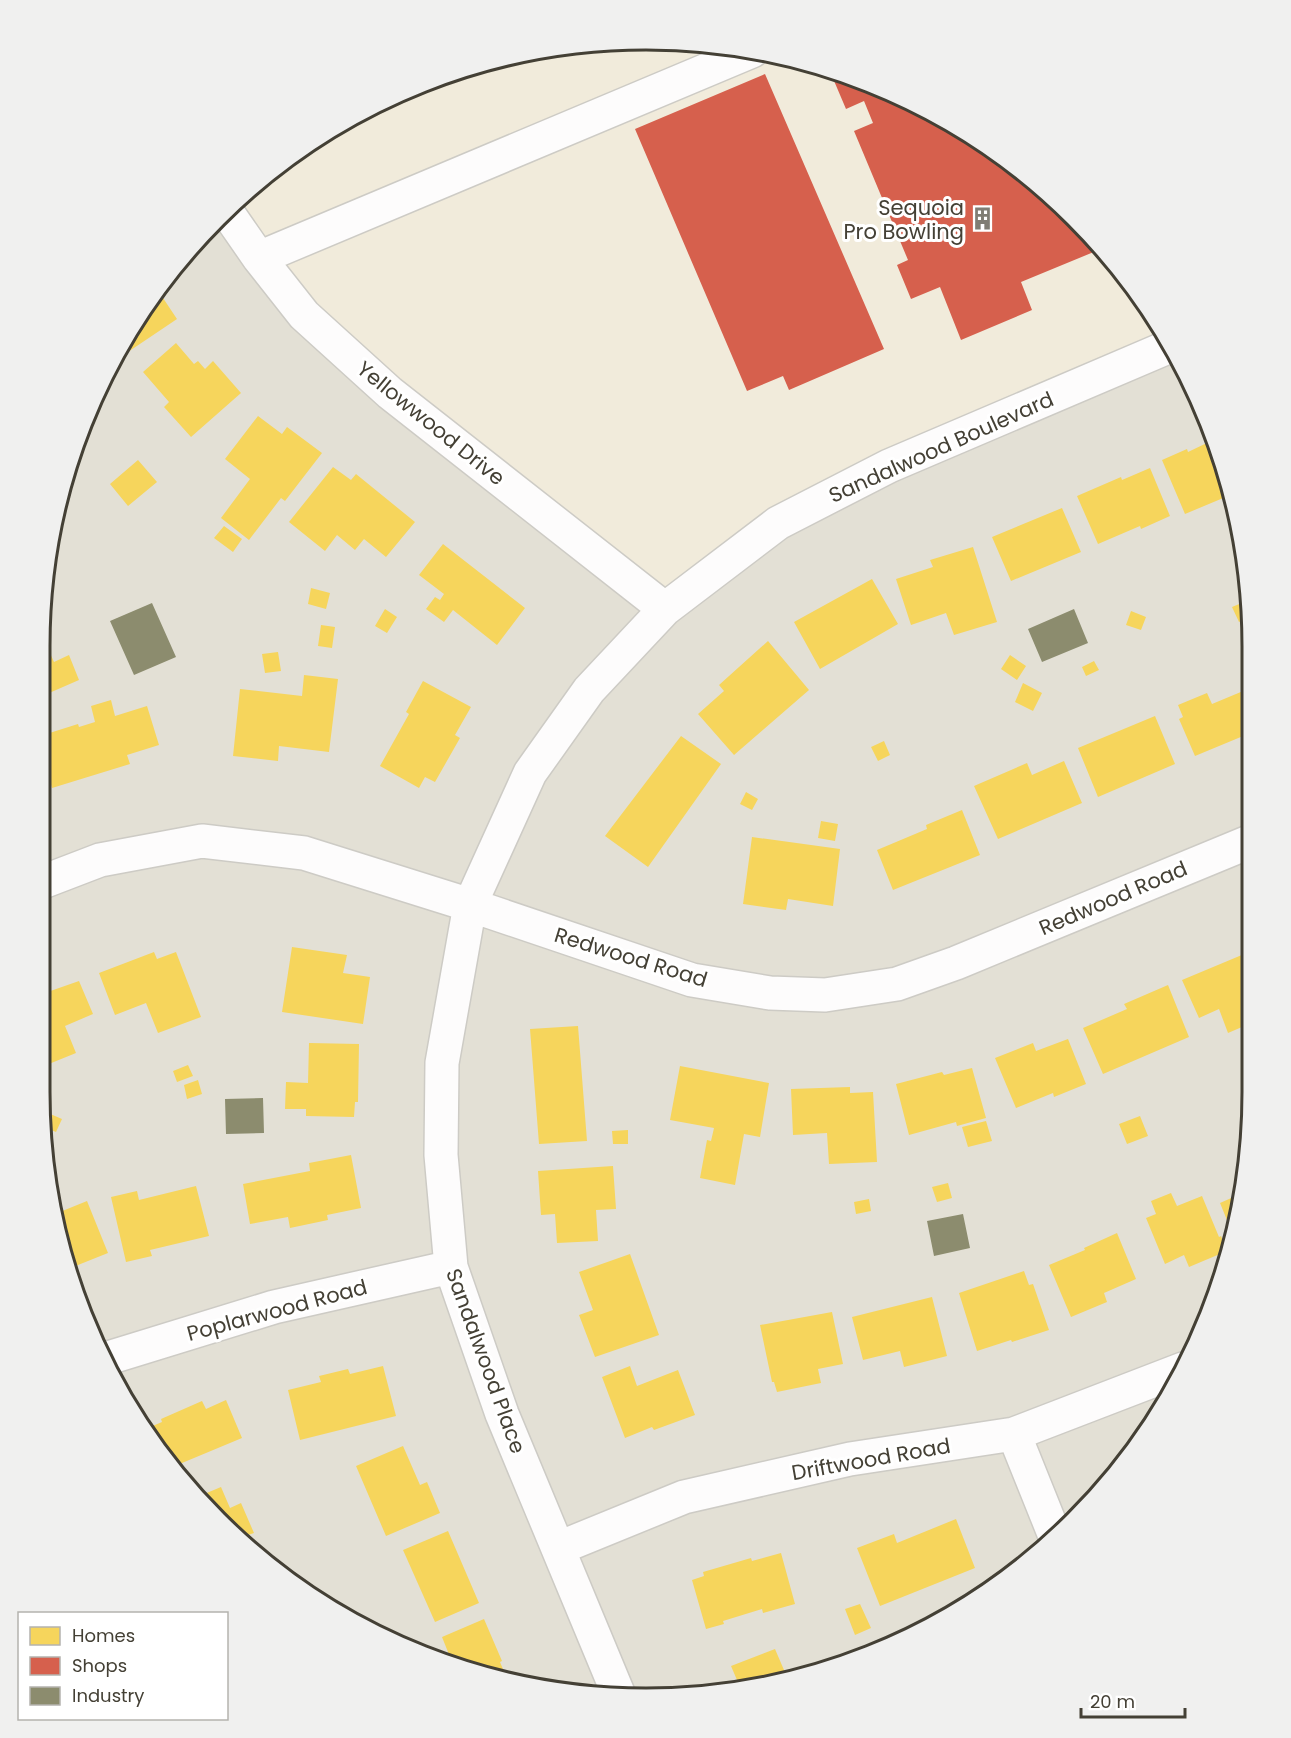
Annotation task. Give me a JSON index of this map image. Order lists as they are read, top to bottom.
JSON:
{
  "streets": {
    "street": [
      "Yellowwood Drive",
      "Sandalwood Boulevard",
      "Redwood Road",
      "Poplarwood Road",
      "Sandalwood Place",
      "Driftwood Road"
    ]
  },
  "crossings": [
    ["Yellowwood Drive", "Sandalwood Boulevard"],
    ["Sandalwood Boulevard", "Redwood Road"],
    ["Sandalwood Boulevard", "Sandalwood Place"],
    ["Redwood Road", "Sandalwood Place"],
    ["Poplarwood Road", "Sandalwood Place"],
    ["Sandalwood Place", "Driftwood Road"]
  ],
  "places": {
    "building": ["Sequoia Pro Bowling"]
  },
  "legend": ["Homes", "Shops", "Industry"],
  "scale_bar": "20 m"
}
